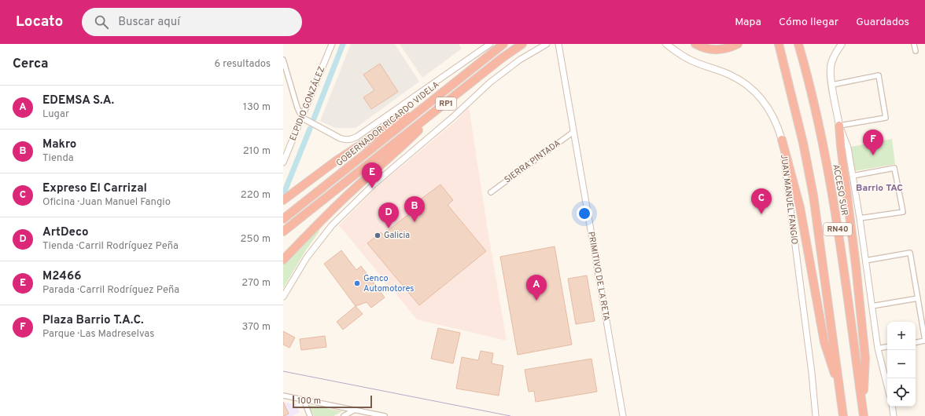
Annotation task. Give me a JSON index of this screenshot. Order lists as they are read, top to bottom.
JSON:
{
  "streets": {
    "highway": [
      "RP1",
      "GOBERNADOR RICARDO VIDELA",
      "ACCESO SUR",
      "RN40"
    ],
    "main road": ["JUAN MANUEL FANGIO"],
    "street": ["ELPIDIO GONZÁLEZ", "SIERRA PINTADA", "PRIMITIVO DE LA RETA"]
  },
  "crossings": [
    ["SIERRA PINTADA", "PRIMITIVO DE LA RETA"]
  ],
  "districts": ["Barrio TAC"],
  "places": ["Galicia", "Genco Automotores"],
  "scale_bar": "100 m",
  "page": {
    "header": "Locato",
    "search": "Buscar aquí",
    "nav": ["Mapa", "Cómo llegar", "Guardados"],
    "heading": ["Cerca", "6 resultados"],
    "list": [
      {
        "mark": "A",
        "name": "EDEMSA S.A.",
        "note": "Lugar",
        "value": "130 m"
      },
      {
        "mark": "B",
        "name": "Makro",
        "note": "Tienda",
        "value": "210 m"
      },
      {
        "mark": "C",
        "name": "Expreso El Carrizal",
        "note": "Oficina · Juan Manuel Fangio",
        "value": "220 m"
      },
      {
        "mark": "D",
        "name": "ArtDeco",
        "note": "Tienda · Carril Rodríguez Peña",
        "value": "250 m"
      },
      {
        "mark": "E",
        "name": "M2466",
        "note": "Parada · Carril Rodríguez Peña",
        "value": "270 m"
      },
      {
        "mark": "F",
        "name": "Plaza Barrio T.A.C.",
        "note": "Parque · Las Madreselvas",
        "value": "370 m"
      }
    ],
    "pins": [
      "F",
      "E",
      "C",
      "B",
      "D",
      "A"
    ],
    "map_buttons": ["+", "−"],
    "scale": "100 m"
  }
}
